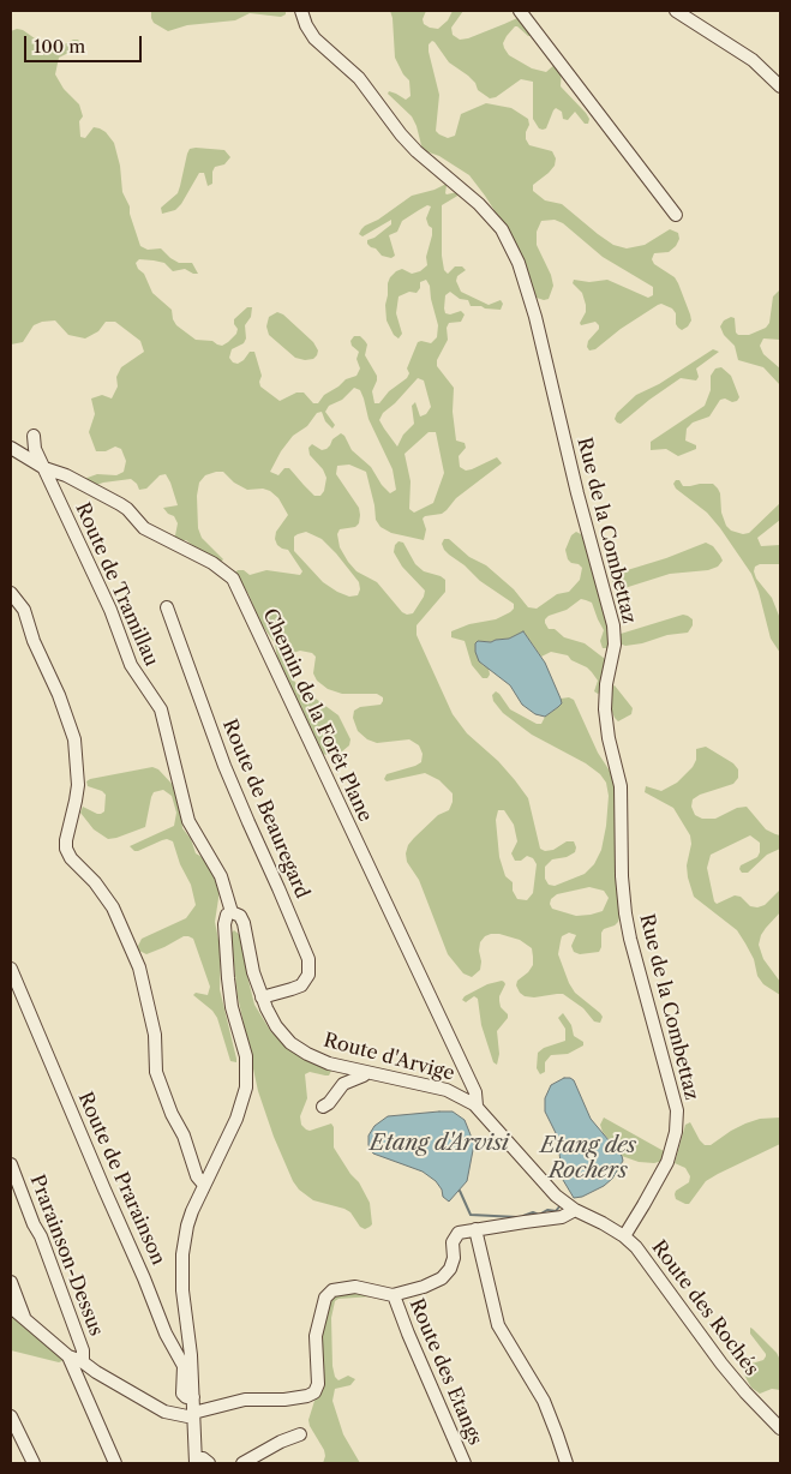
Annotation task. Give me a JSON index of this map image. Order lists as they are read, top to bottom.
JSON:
{
  "streets": {
    "street": [
      "Rue de la Combettaz",
      "Route de Tramillau",
      "Chemin de la Forêt Plane",
      "Route de Beauregard",
      "Route d'Arvige",
      "Route de Prarainson",
      "Prarainson-Dessus",
      "Route des Rochés",
      "Route des Etangs"
    ]
  },
  "crossings": [
    ["Rue de la Combettaz", "Route des Rochés"],
    ["Route de Tramillau", "Chemin de la Forêt Plane"],
    ["Route de Tramillau", "Route d'Arvige"],
    ["Chemin de la Forêt Plane", "Route d'Arvige"],
    ["Route de Beauregard", "Route d'Arvige"],
    ["Route d'Arvige", "Route des Rochés"]
  ],
  "water": ["Etang d'Arvisi", "Etang des Rochers"],
  "scale_bar": "100 m"
}
